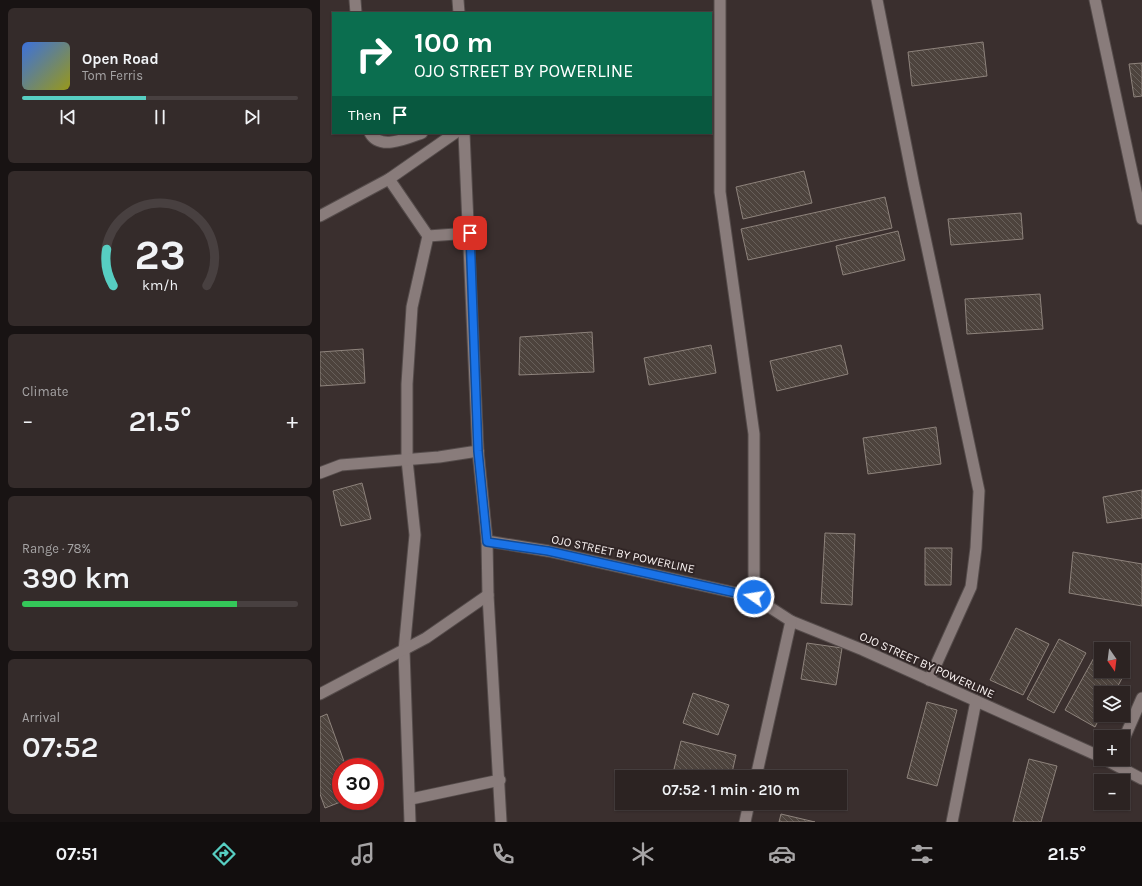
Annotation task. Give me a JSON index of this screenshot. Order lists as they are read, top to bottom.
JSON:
{
  "streets": {
    "street": ["OJO STREET BY POWERLINE"]
  },
  "north": "bottom",
  "page": {
    "turn": ["100 m", "OJO STREET BY POWERLINE"],
    "song": ["Open Road", "Tom Ferris"],
    "then": "Then",
    "tile": [
      "Climate",
      ["Range · 78%", "390 km"],
      ["Arrival", "07:52"]
    ],
    "heat": ["−", "21.5°", "+"],
    "map_buttons": ["+", "−"],
    "limit": "30",
    "trip": "07:52 · 1 min · 210 m",
    "tabs": ["07:51", "21.5°"],
    "gauge": ["23", "km/h"]
  }
}
